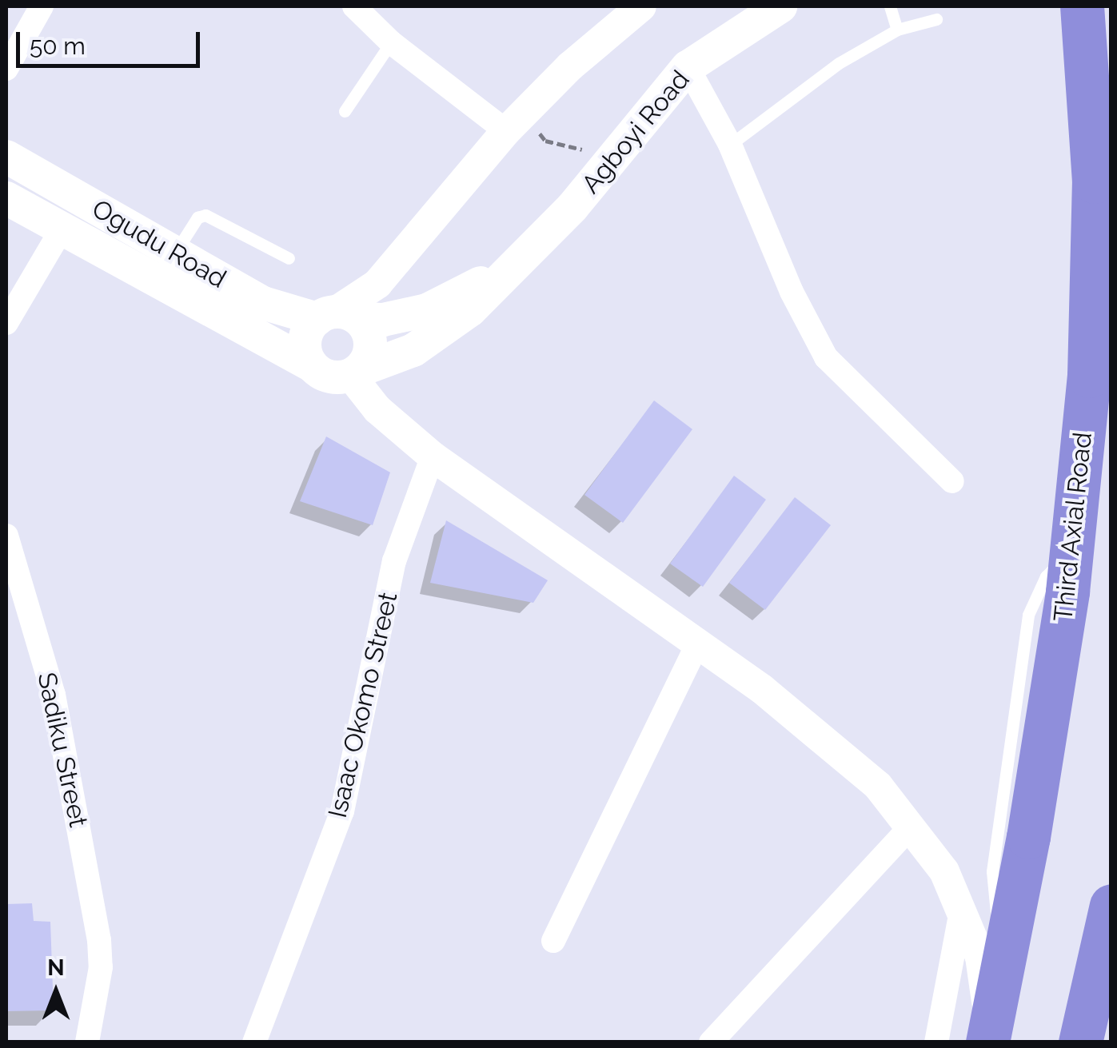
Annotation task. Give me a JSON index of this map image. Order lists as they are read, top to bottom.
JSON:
{
  "streets": {
    "highway": ["Third Axial Road"],
    "main road": ["Agboyi Road", "Ogudu Road"],
    "street": ["Isaac Okomo Street", "Sadiku Street"]
  },
  "crossings": [
    ["Agboyi Road", "Ogudu Road"]
  ],
  "scale_bar": "50 m",
  "north": "top"
}
